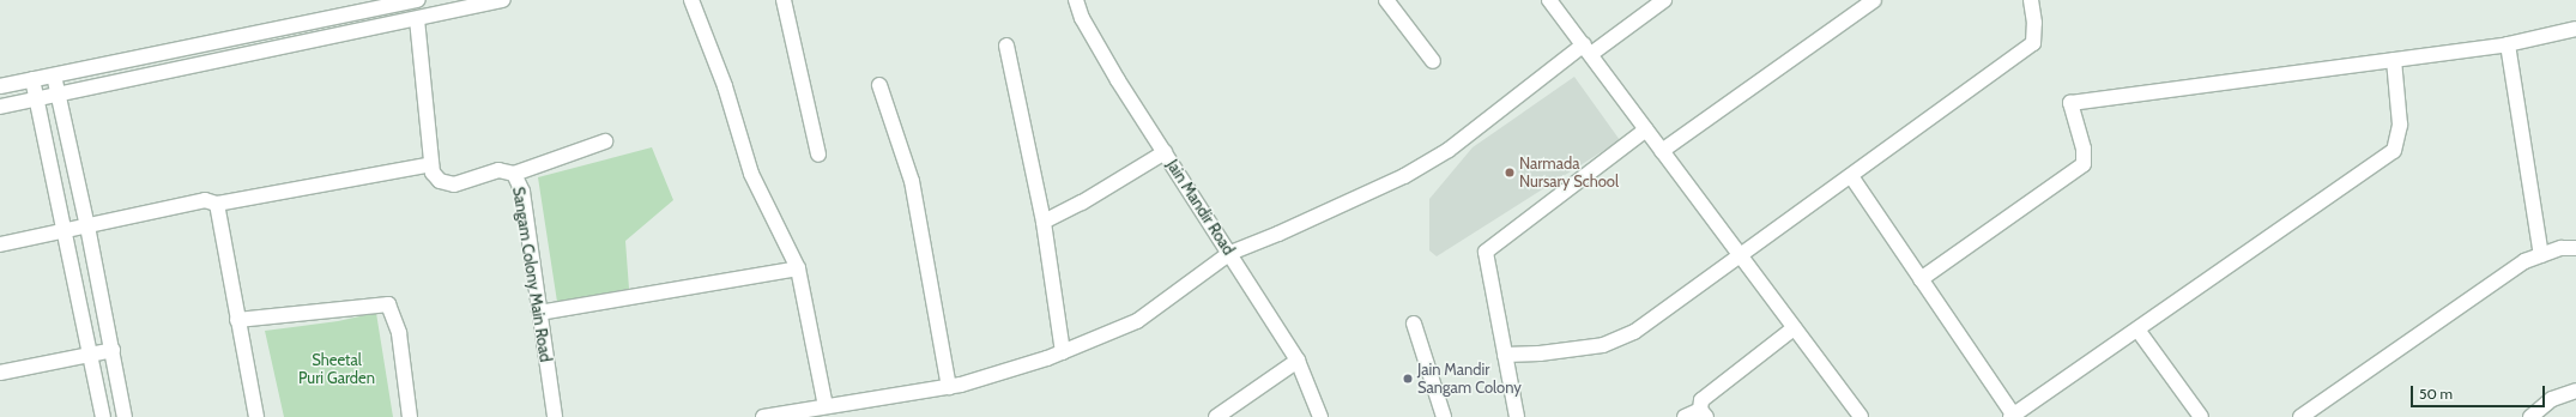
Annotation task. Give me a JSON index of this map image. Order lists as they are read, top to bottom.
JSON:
{
  "streets": {
    "street": ["Jain Mandir Road", "Sangam Colony Main Road"]
  },
  "parks": ["Sheetal Puri Garden"],
  "places": ["Narmada Nursary School", "Jain Mandir Sangam Colony"],
  "scale_bar": "50 m"
}
